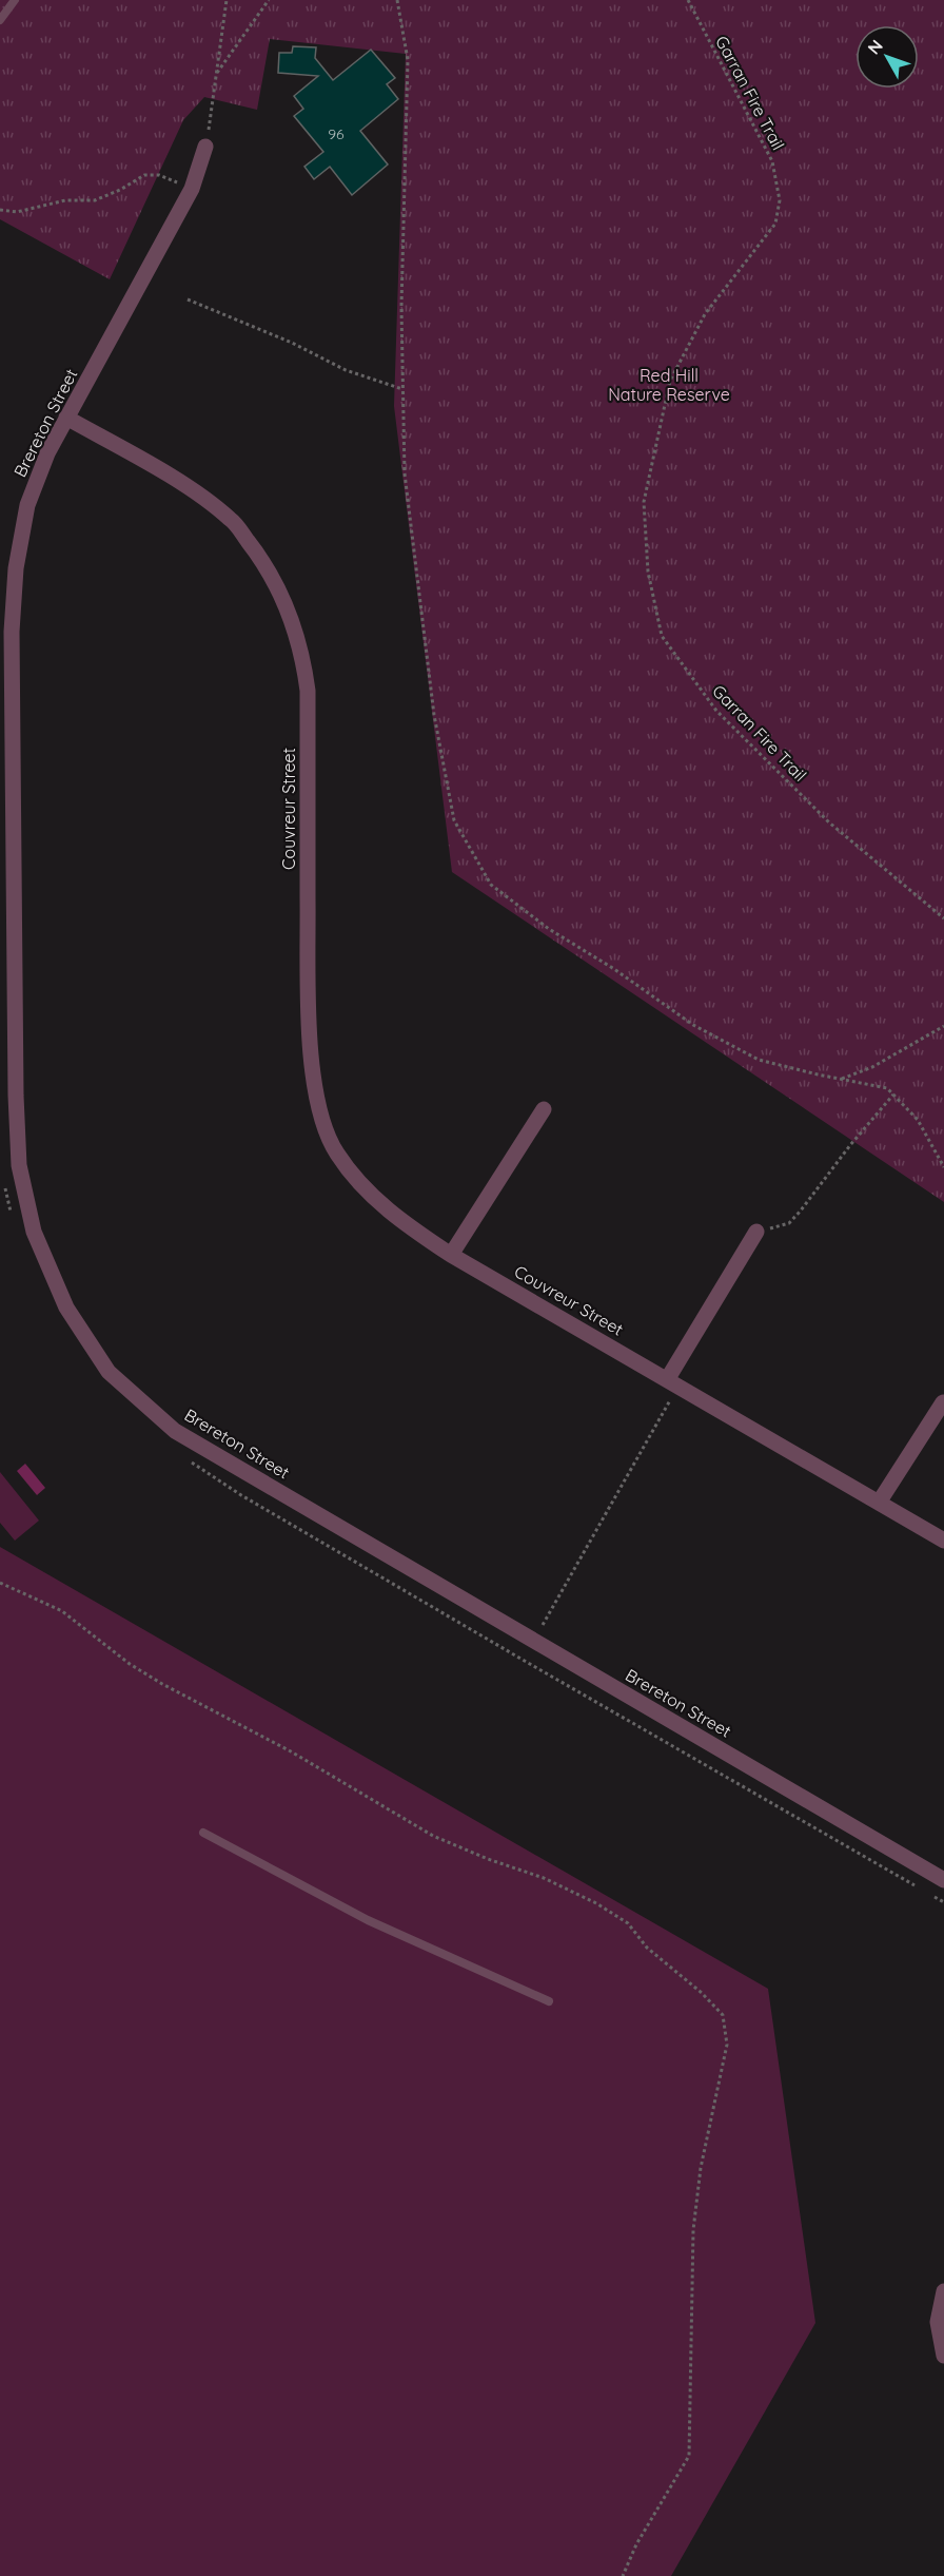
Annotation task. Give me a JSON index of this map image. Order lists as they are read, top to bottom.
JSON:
{
  "streets": {
    "street": ["Brereton Street", "Couvreur Street"],
    "path": ["Garran Fire Trail"]
  },
  "crossings": [
    ["Brereton Street", "Couvreur Street"]
  ],
  "parks": ["Red Hill Nature Reserve"],
  "house_numbers": ["96"],
  "north": "top left"
}
